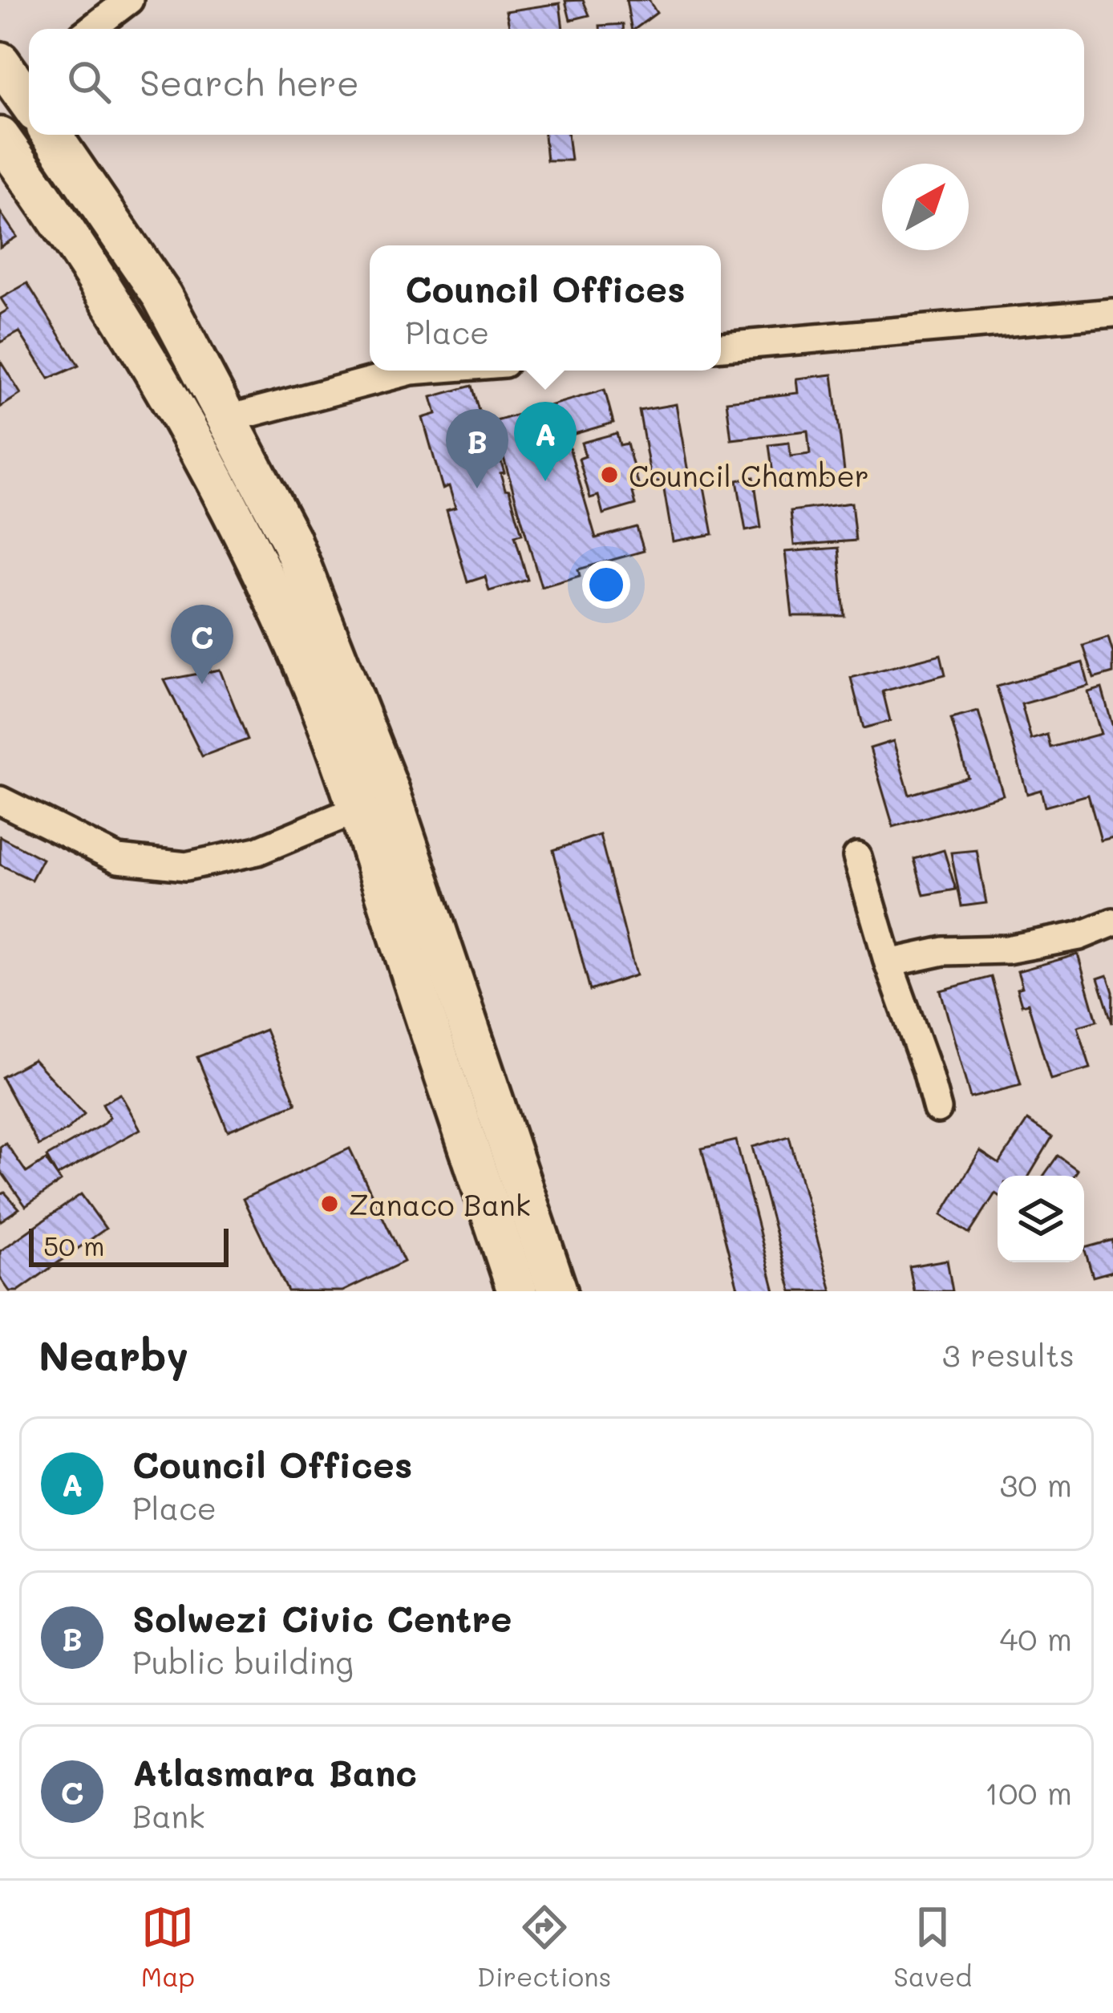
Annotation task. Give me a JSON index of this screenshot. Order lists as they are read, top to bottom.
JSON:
{
  "places": ["Council Chamber", "Zanaco Bank"],
  "scale_bar": "50 m",
  "north": "top right",
  "page": {
    "search": "Search here",
    "popup": ["Council Offices", "Place"],
    "pins": ["A", "B", "C"],
    "scale": "50 m",
    "heading": ["Nearby", "3 results"],
    "list": [
      {
        "mark": "A",
        "name": "Council Offices",
        "note": "Place",
        "value": "30 m"
      },
      {
        "mark": "B",
        "name": "Solwezi Civic Centre",
        "note": "Public building",
        "value": "40 m"
      },
      {
        "mark": "C",
        "name": "Atlasmara Banc",
        "note": "Bank",
        "value": "100 m"
      }
    ],
    "nav": ["Map", "Directions", "Saved"]
  }
}
